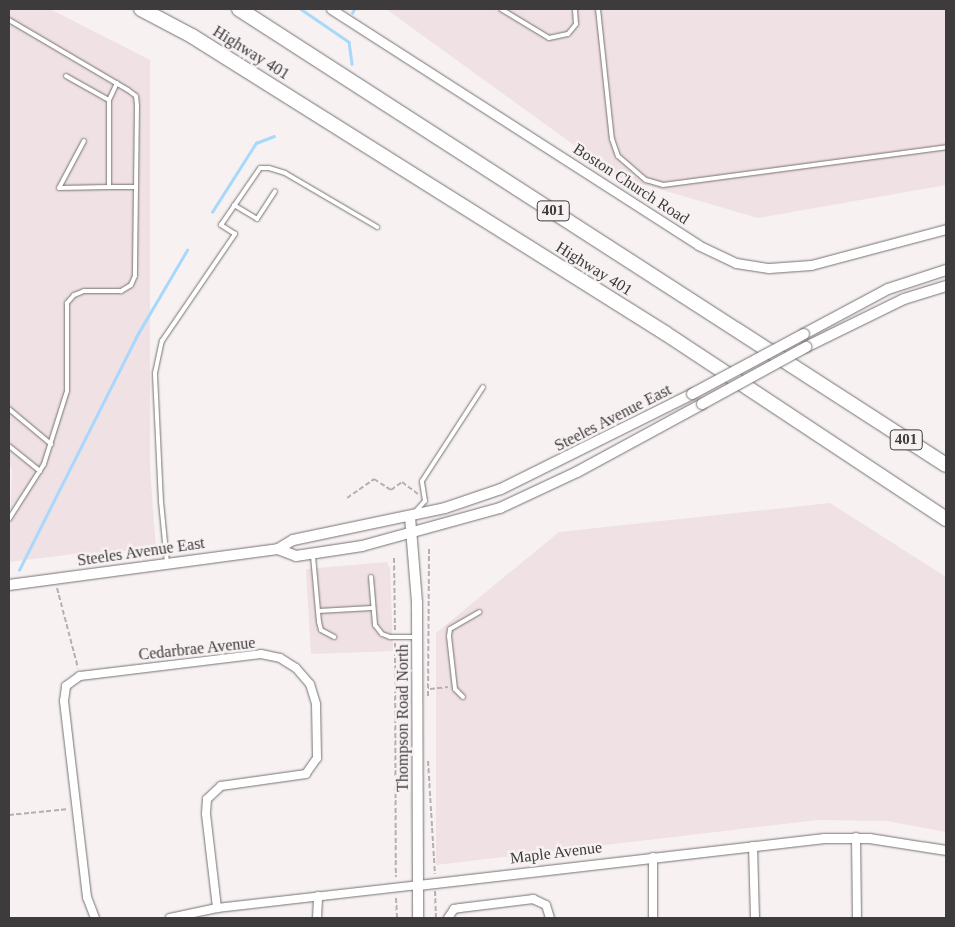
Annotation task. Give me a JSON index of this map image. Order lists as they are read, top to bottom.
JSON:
{
  "streets": {
    "highway": ["Highway 401", "401"],
    "main road": ["Steeles Avenue East", "Thompson Road North"],
    "street": ["Boston Church Road", "Cedarbrae Avenue", "Maple Avenue"]
  },
  "crossings": [
    ["Steeles Avenue East", "Thompson Road North"],
    ["Cedarbrae Avenue", "Maple Avenue"],
    ["Thompson Road North", "Maple Avenue"]
  ]
}
